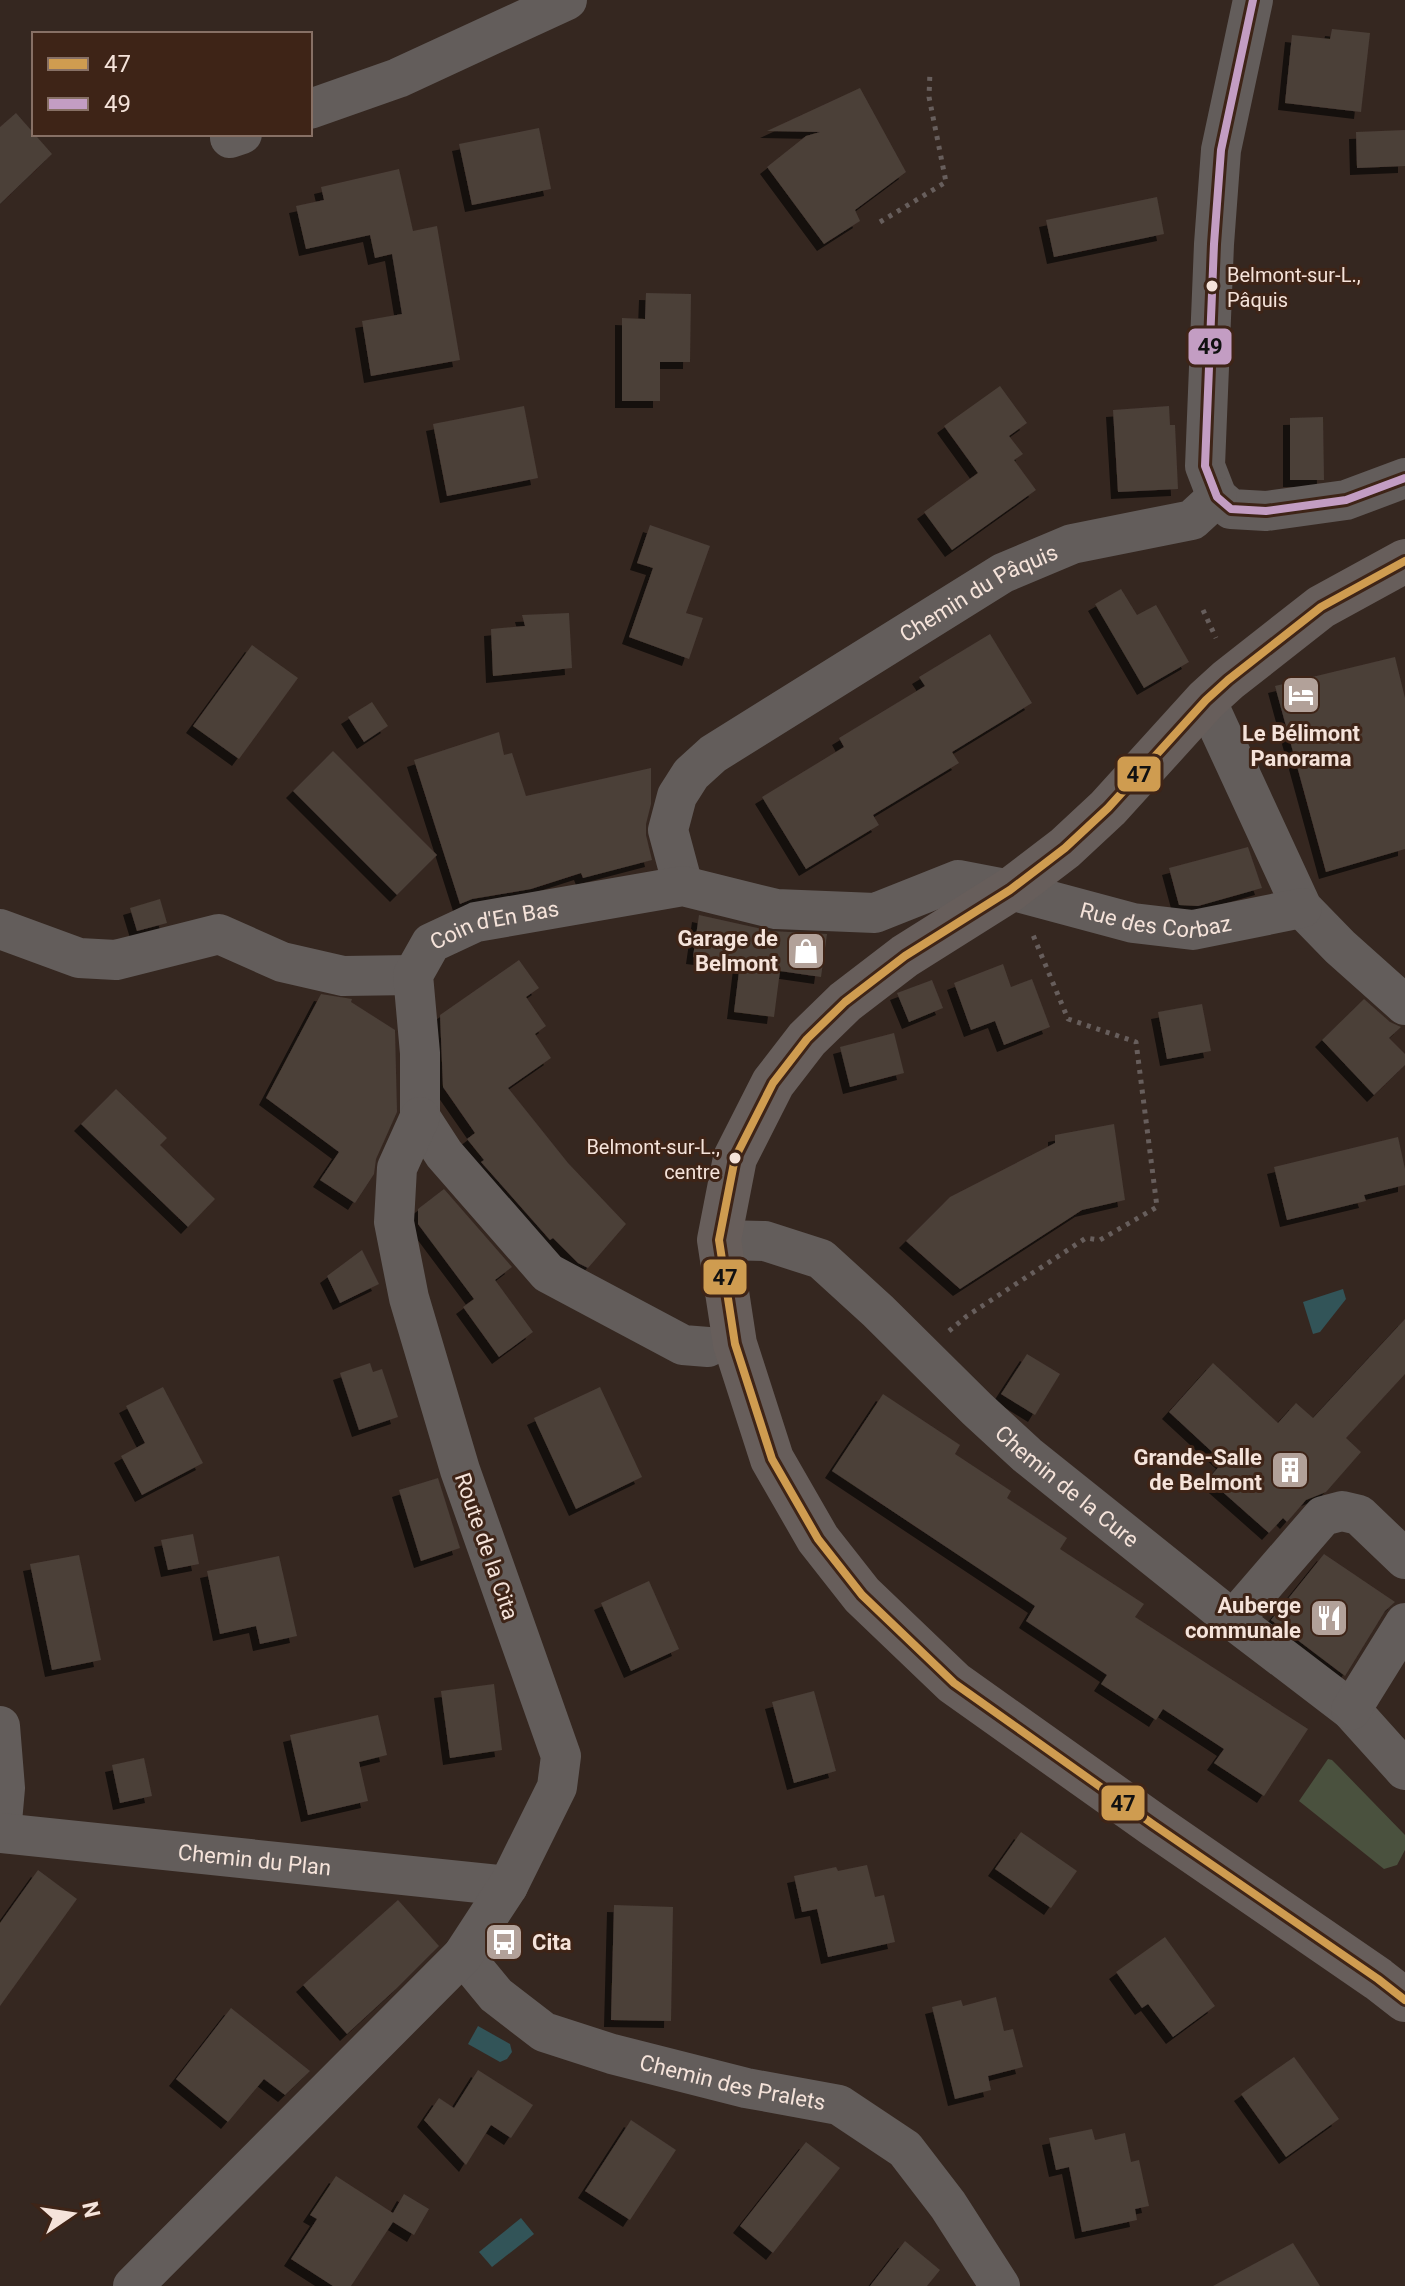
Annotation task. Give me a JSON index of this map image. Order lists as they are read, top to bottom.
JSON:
{
  "streets": {
    "street": [
      "Chemin du Pâquis",
      "Rue des Corbaz",
      "Coin d'En Bas",
      "Chemin de la Cure",
      "Route de la Cita",
      "Chemin du Plan",
      "Chemin des Pralets"
    ]
  },
  "crossings": [
    ["Chemin du Pâquis", "Coin d'En Bas"],
    ["Rue des Corbaz", "Coin d'En Bas"],
    ["Coin d'En Bas", "Route de la Cita"],
    ["Route de la Cita", "Chemin du Plan"],
    ["Route de la Cita", "Chemin des Pralets"]
  ],
  "places": {
    "other": ["Belmont-sur-L., Pâquis", "Belmont-sur-L., centre"],
    "hotel": ["Le Bélimont Panorama"],
    "shop": ["Garage de Belmont"],
    "building": ["Grande-Salle de Belmont"],
    "restaurant": ["Auberge communale"],
    "bus stop": ["Cita"]
  },
  "lines": ["transit line 49", "transit line 47"],
  "legend": ["47", "49"],
  "north": "right"
}
